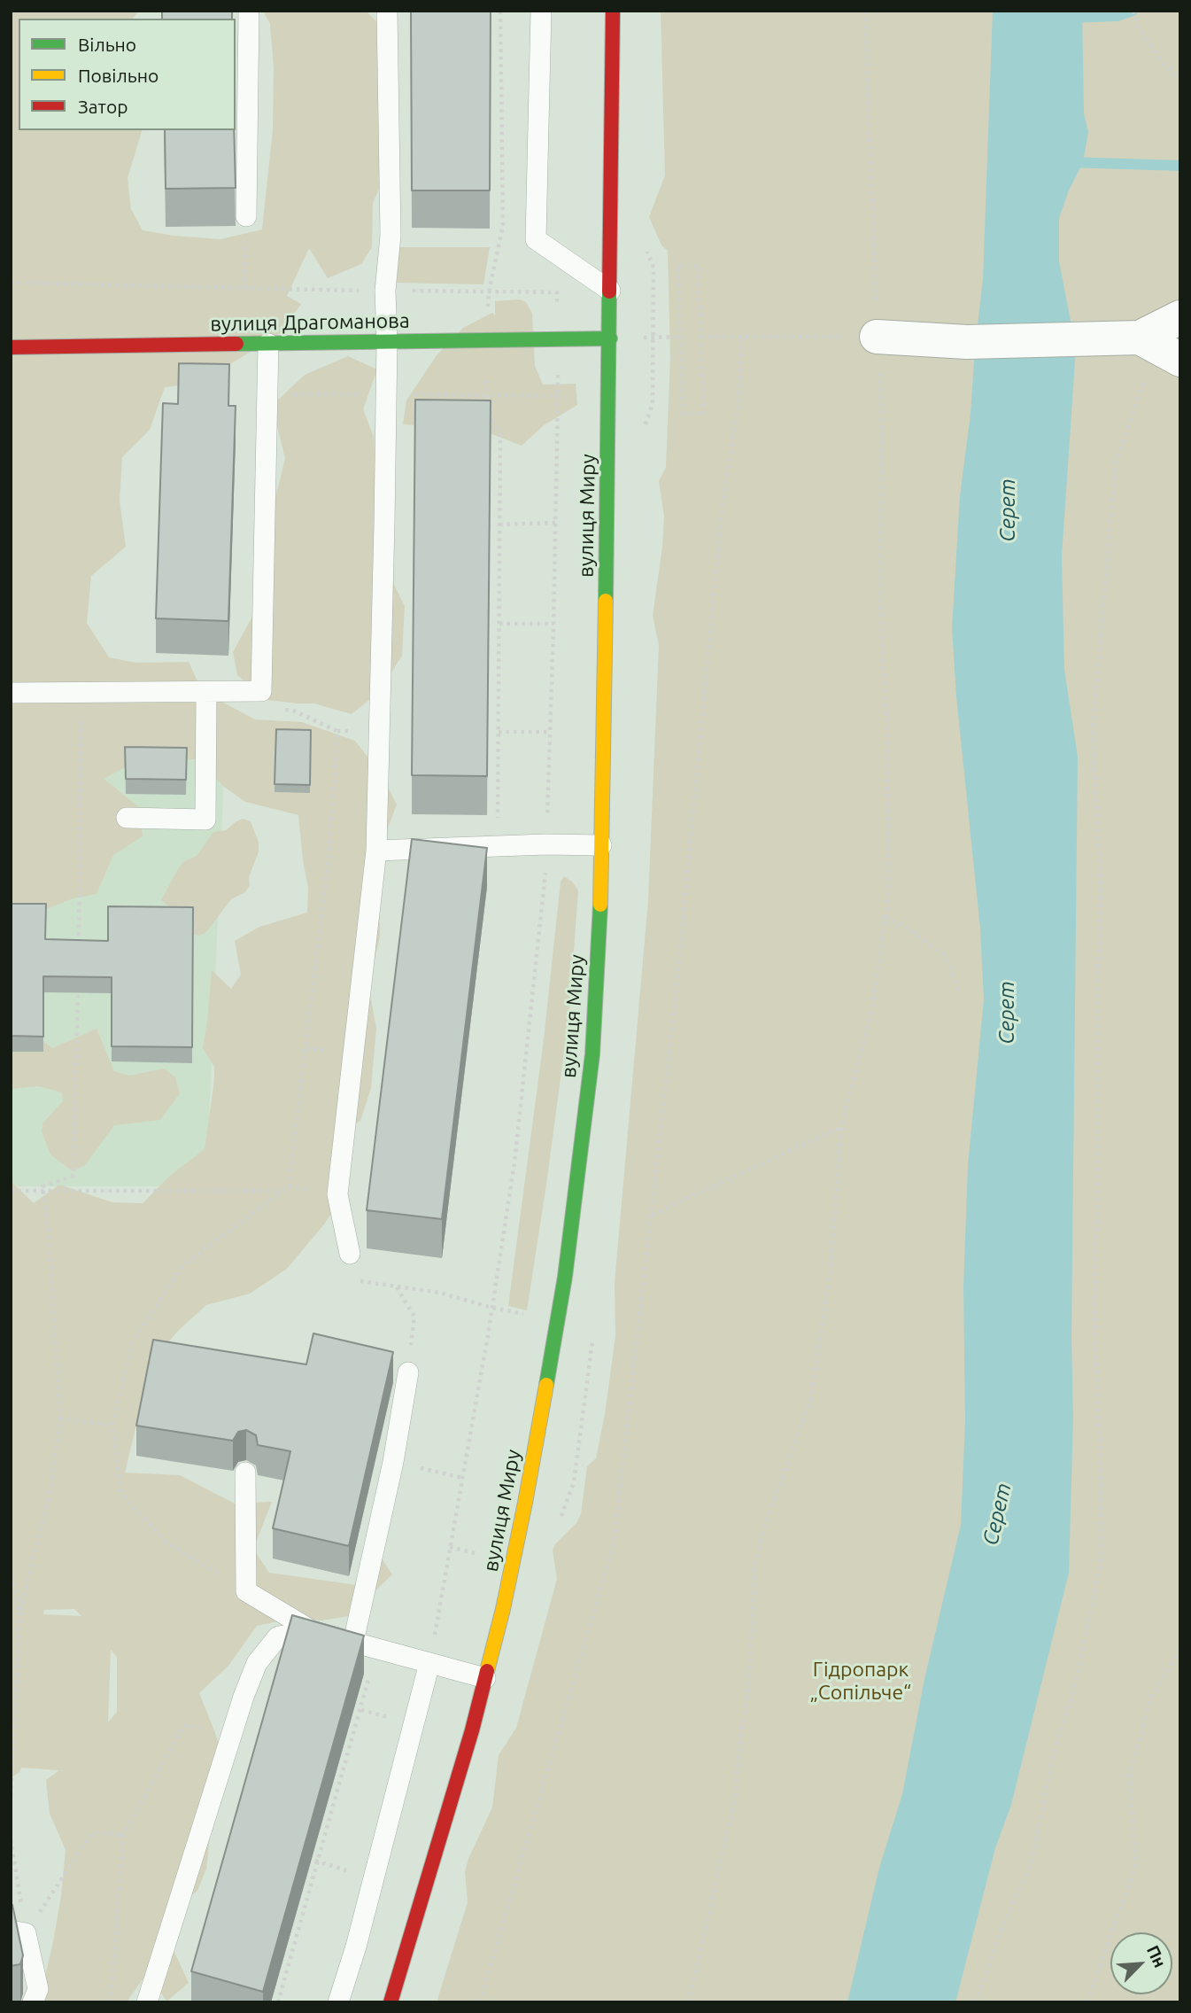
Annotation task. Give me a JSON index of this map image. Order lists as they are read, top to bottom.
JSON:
{
  "streets": {
    "main road": ["вулиця Драгоманова", "вулиця Миру"]
  },
  "crossings": [
    ["вулиця Драгоманова", "вулиця Миру"]
  ],
  "water": ["Серет"],
  "parks": ["Гідропарк „Сопільче“"],
  "legend": ["Вільно", "Повільно", "Затор"],
  "north": "top right"
}
